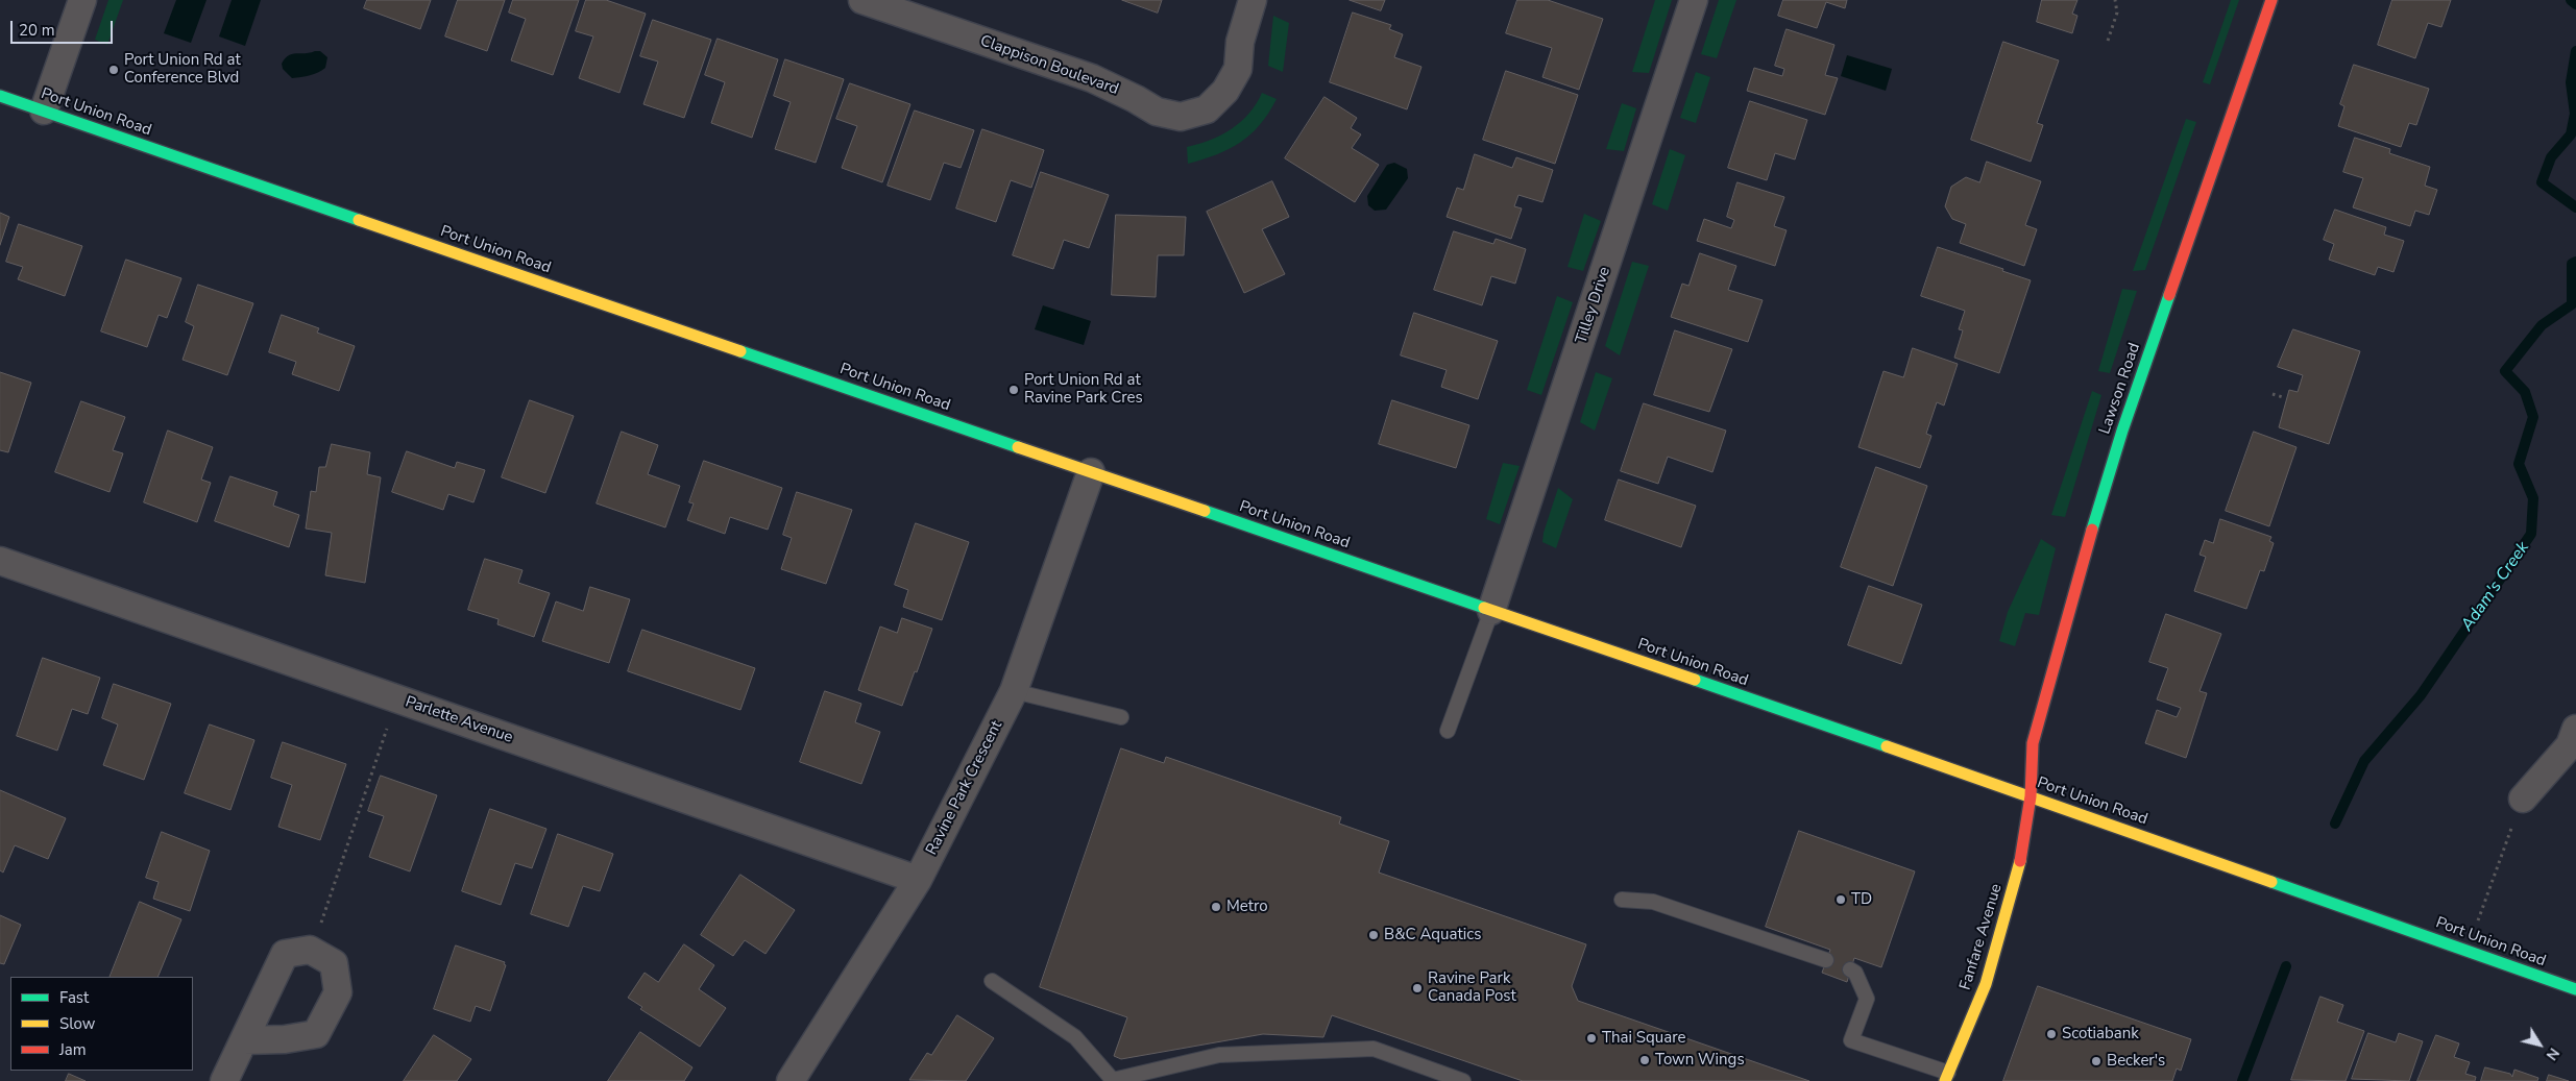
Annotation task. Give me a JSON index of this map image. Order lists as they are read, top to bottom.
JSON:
{
  "streets": {
    "main road": ["Port Union Road", "Lawson Road", "Fanfare Avenue"],
    "street": [
      "Clappison Boulevard",
      "Tilley Drive",
      "Parlette Avenue",
      "Ravine Park Crescent"
    ]
  },
  "crossings": [
    ["Port Union Road", "Tilley Drive"],
    ["Port Union Road", "Lawson Road"],
    ["Port Union Road", "Ravine Park Crescent"],
    ["Port Union Road", "Fanfare Avenue"],
    ["Lawson Road", "Fanfare Avenue"],
    ["Parlette Avenue", "Ravine Park Crescent"]
  ],
  "water": ["Adam's Creek"],
  "places": [
    "Port Union Rd at Conference Blvd",
    "Port Union Rd at Ravine Park Cres",
    "TD",
    "Metro",
    "B&C Aquatics",
    "Ravine Park Canada Post",
    "Scotiabank",
    "Thai Square",
    "Town Wings",
    "Becker's"
  ],
  "legend": ["Fast", "Slow", "Jam"],
  "scale_bar": "20 m",
  "north": "bottom right"
}
